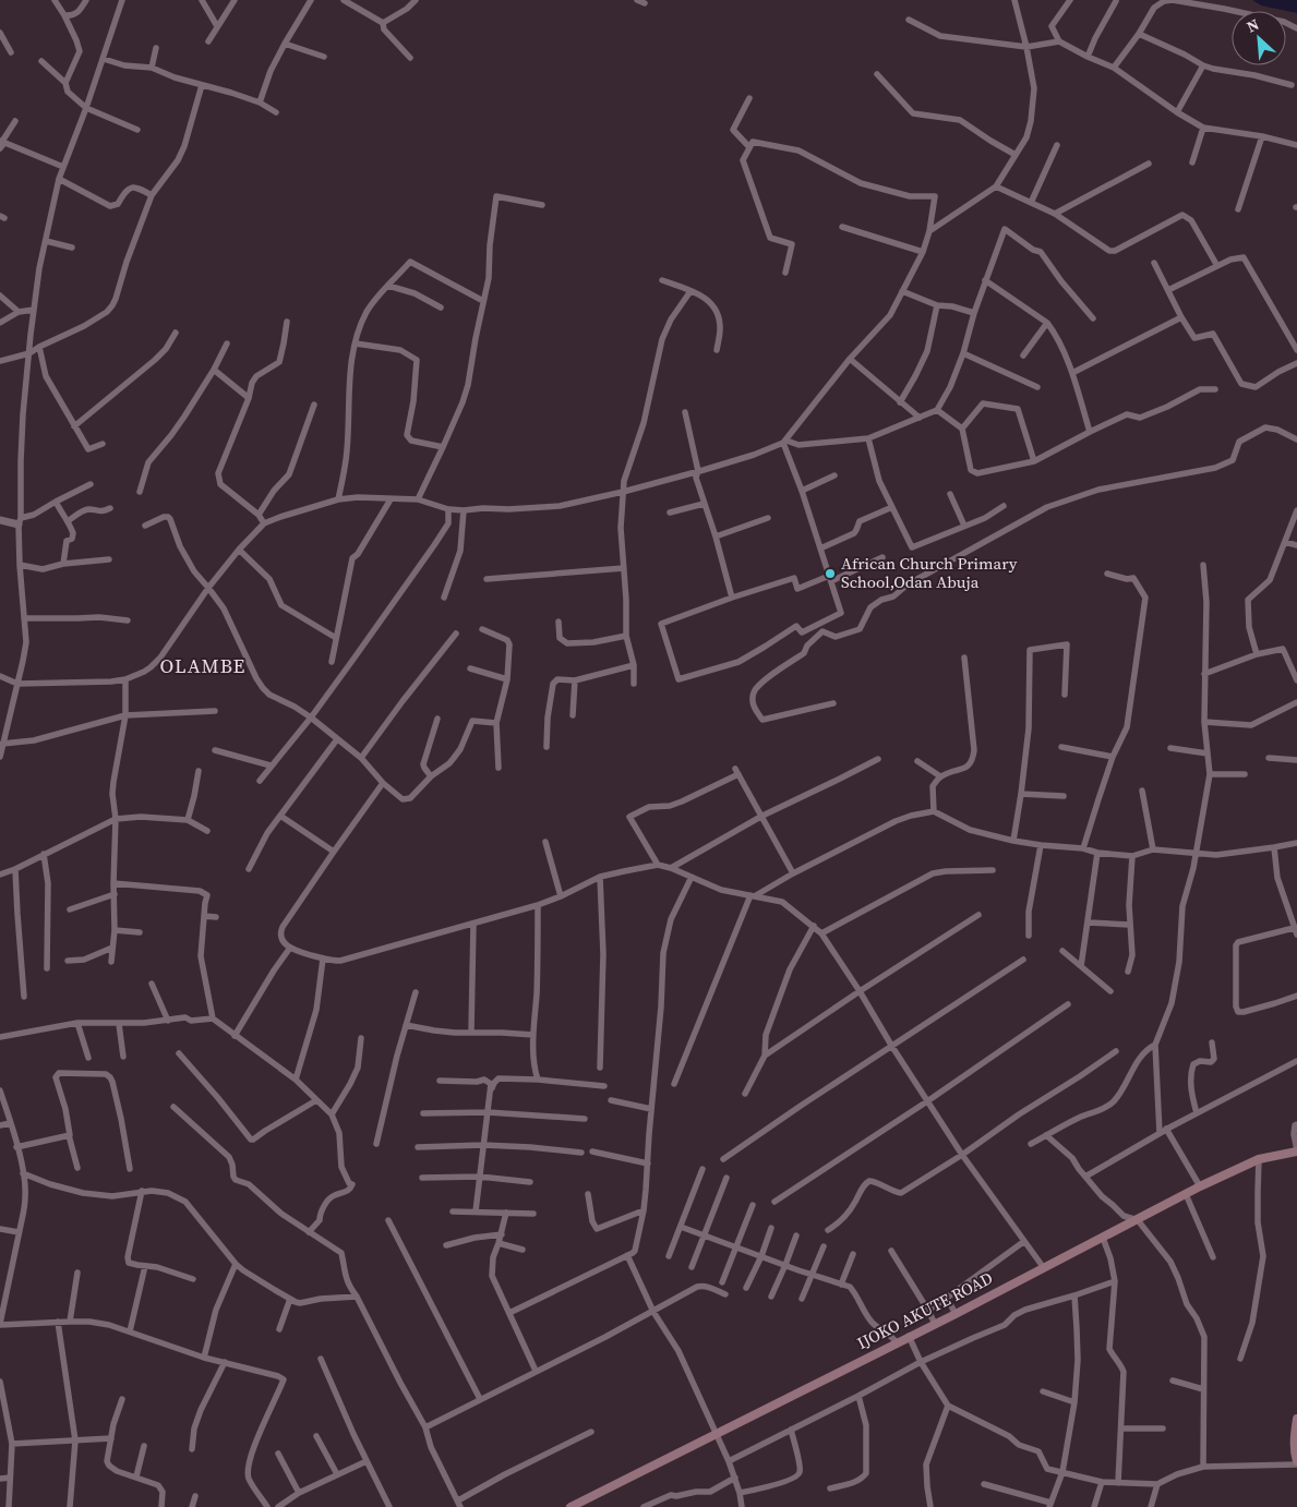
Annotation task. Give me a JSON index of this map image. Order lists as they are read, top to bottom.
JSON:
{
  "streets": {
    "main road": ["IJOKO AKUTE ROAD"]
  },
  "districts": ["OLAMBE"],
  "places": ["African Church Primary School,Odan Abuja"],
  "north": "top left"
}
